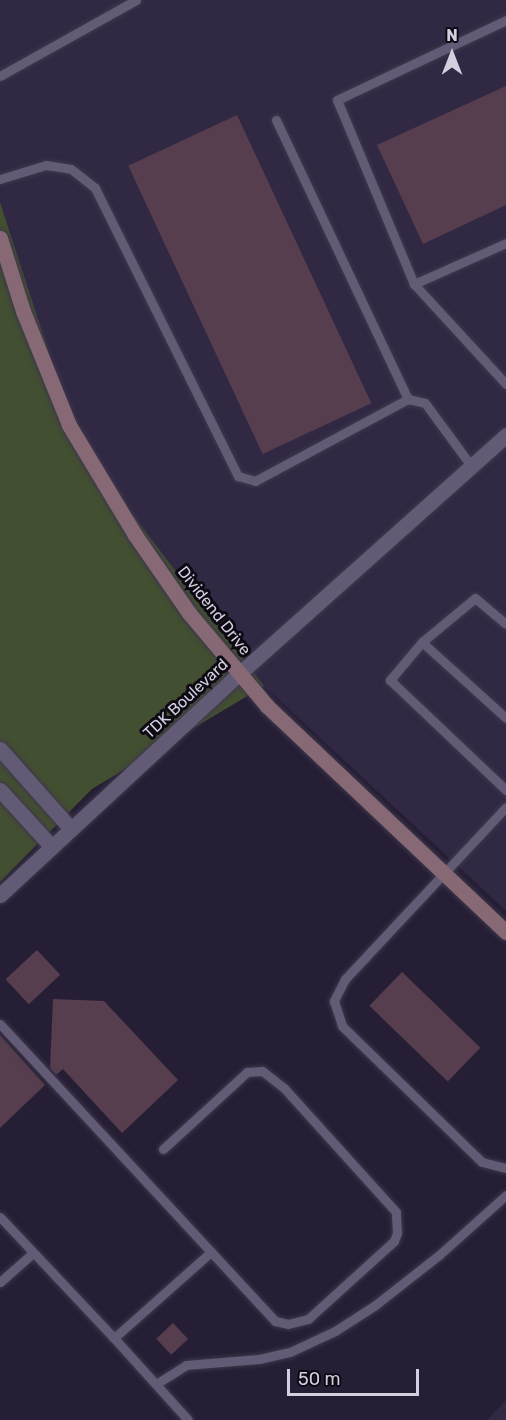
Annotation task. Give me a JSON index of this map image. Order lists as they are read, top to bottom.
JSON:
{
  "streets": {
    "street": ["Dividend Drive", "TDK Boulevard"]
  },
  "crossings": [
    ["Dividend Drive", "TDK Boulevard"]
  ],
  "scale_bar": "50 m",
  "north": "top"
}
